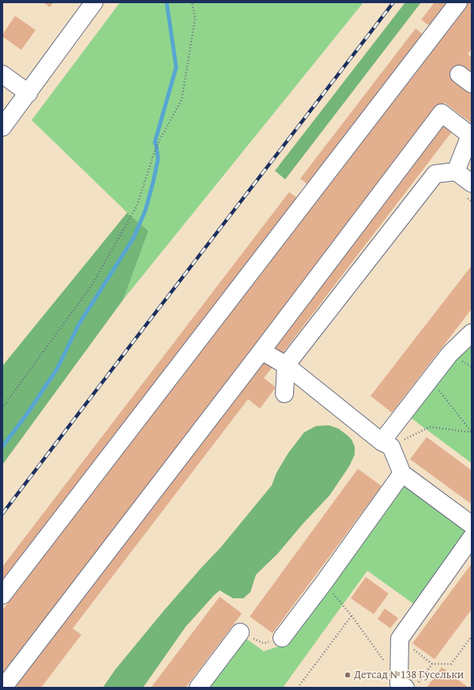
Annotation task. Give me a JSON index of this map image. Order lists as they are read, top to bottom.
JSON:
{
  "places": ["Детсад №138 Гусельки"]
}
